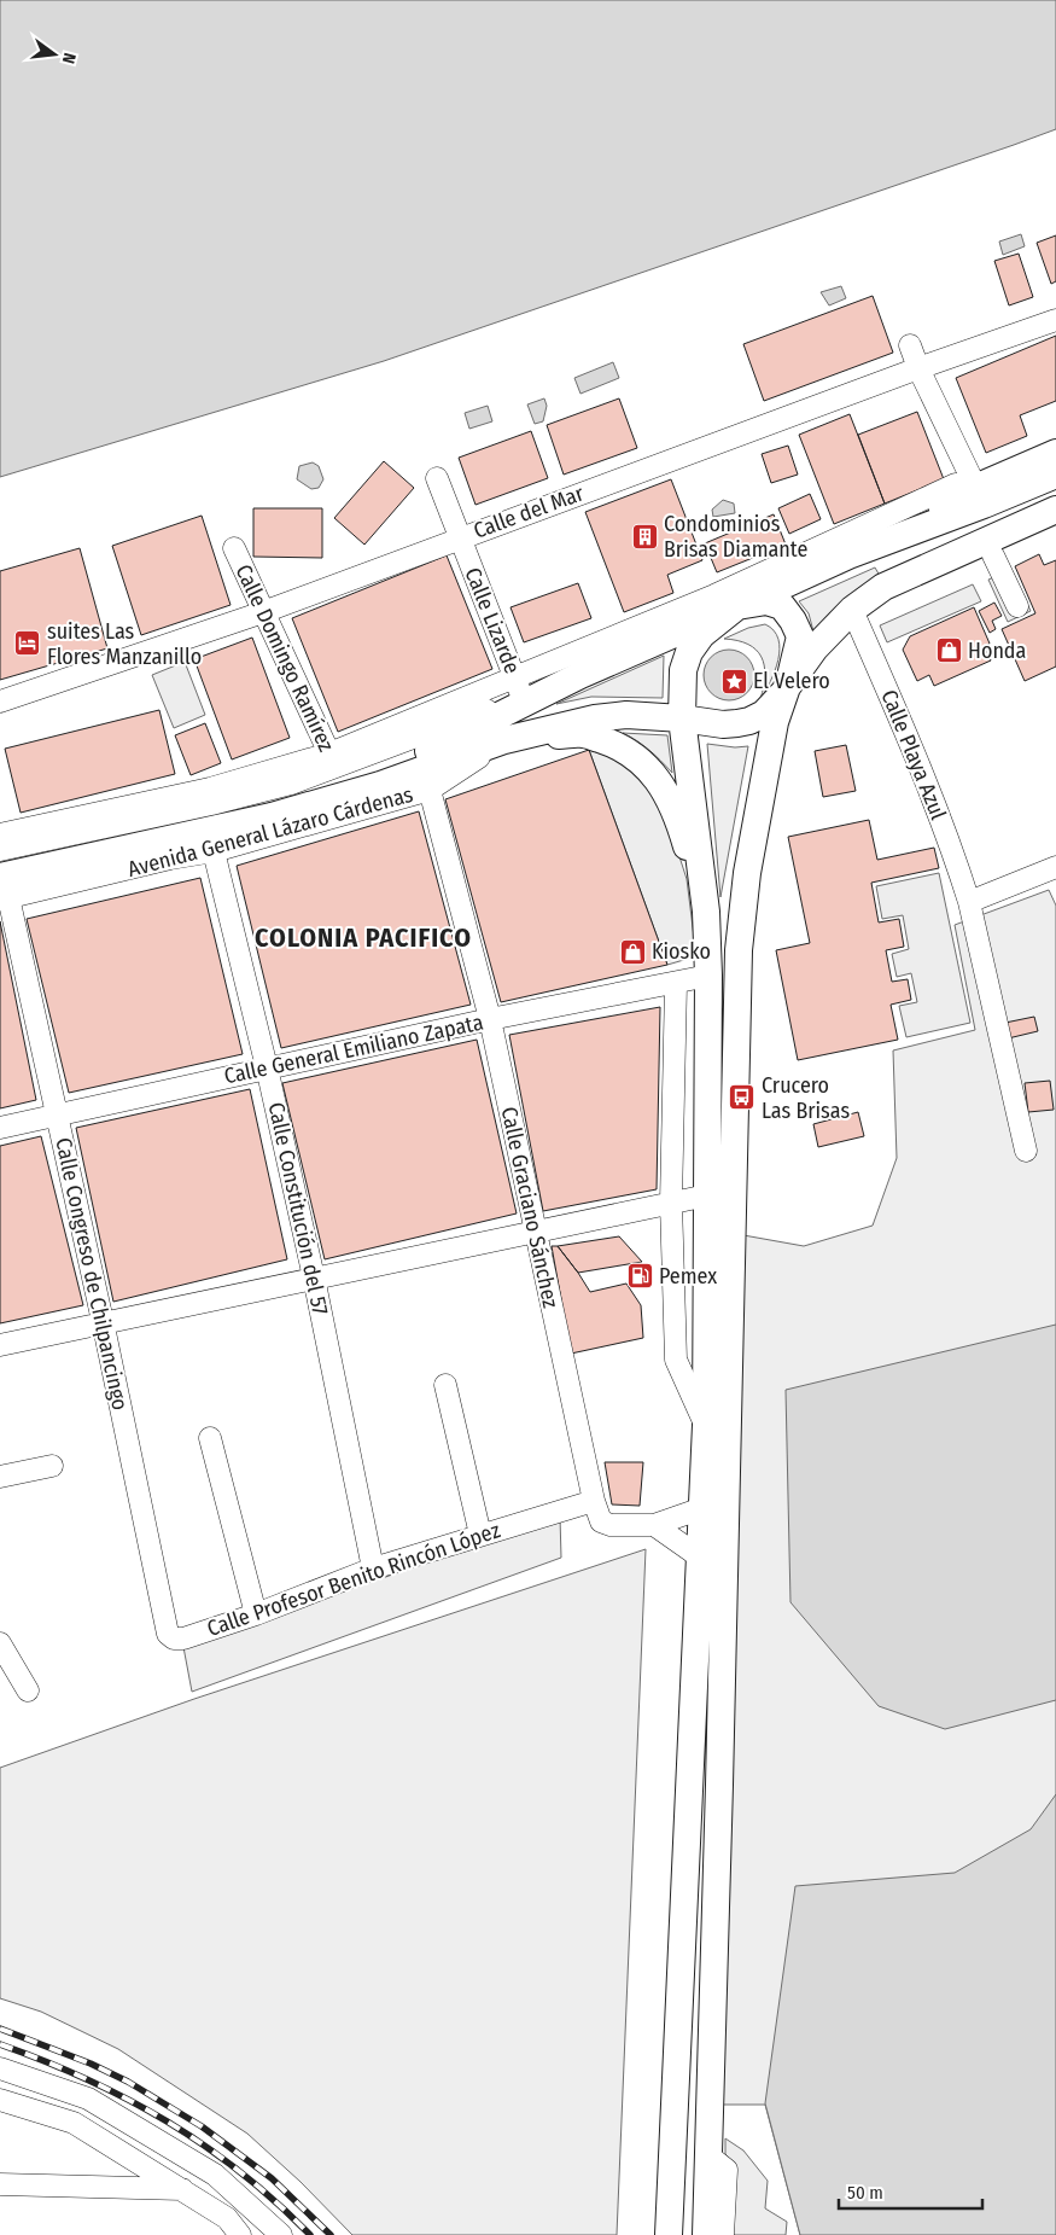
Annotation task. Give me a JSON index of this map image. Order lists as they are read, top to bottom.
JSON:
{
  "streets": {
    "main road": ["Avenida General Lázaro Cárdenas"],
    "street": [
      "Calle del Mar",
      "Calle Lizarde",
      "Calle Domingo Ramírez",
      "Calle Playa Azul",
      "Calle General Emiliano Zapata",
      "Calle Graciano Sánchez",
      "Calle Constitución del 57",
      "Calle Congreso de Chilpancingo",
      "Calle Profesor Benito Rincón López"
    ]
  },
  "crossings": [
    ["Calle del Mar", "Calle Lizarde"],
    ["Calle del Mar", "Calle Domingo Ramírez"],
    ["Calle Lizarde", "Avenida General Lázaro Cárdenas"],
    ["Calle Domingo Ramírez", "Avenida General Lázaro Cárdenas"],
    ["Avenida General Lázaro Cárdenas", "Calle Graciano Sánchez"],
    ["Avenida General Lázaro Cárdenas", "Calle Constitución del 57"],
    ["Avenida General Lázaro Cárdenas", "Calle Congreso de Chilpancingo"],
    ["Calle General Emiliano Zapata", "Calle Graciano Sánchez"],
    ["Calle General Emiliano Zapata", "Calle Constitución del 57"],
    ["Calle General Emiliano Zapata", "Calle Congreso de Chilpancingo"],
    ["Calle Graciano Sánchez", "Calle Profesor Benito Rincón López"],
    ["Calle Constitución del 57", "Calle Profesor Benito Rincón López"],
    ["Calle Congreso de Chilpancingo", "Calle Profesor Benito Rincón López"]
  ],
  "districts": ["COLONIA PACIFICO"],
  "places": {
    "building": ["Condominios Brisas Diamante"],
    "hotel": ["suites Las Flores Manzanillo"],
    "shop": ["Honda", "Kiosko"],
    "place": ["El Velero"],
    "bus stop": ["Crucero Las Brisas"],
    "fuel station": ["Pemex"]
  },
  "scale_bar": "50 m",
  "north": "right"
}
